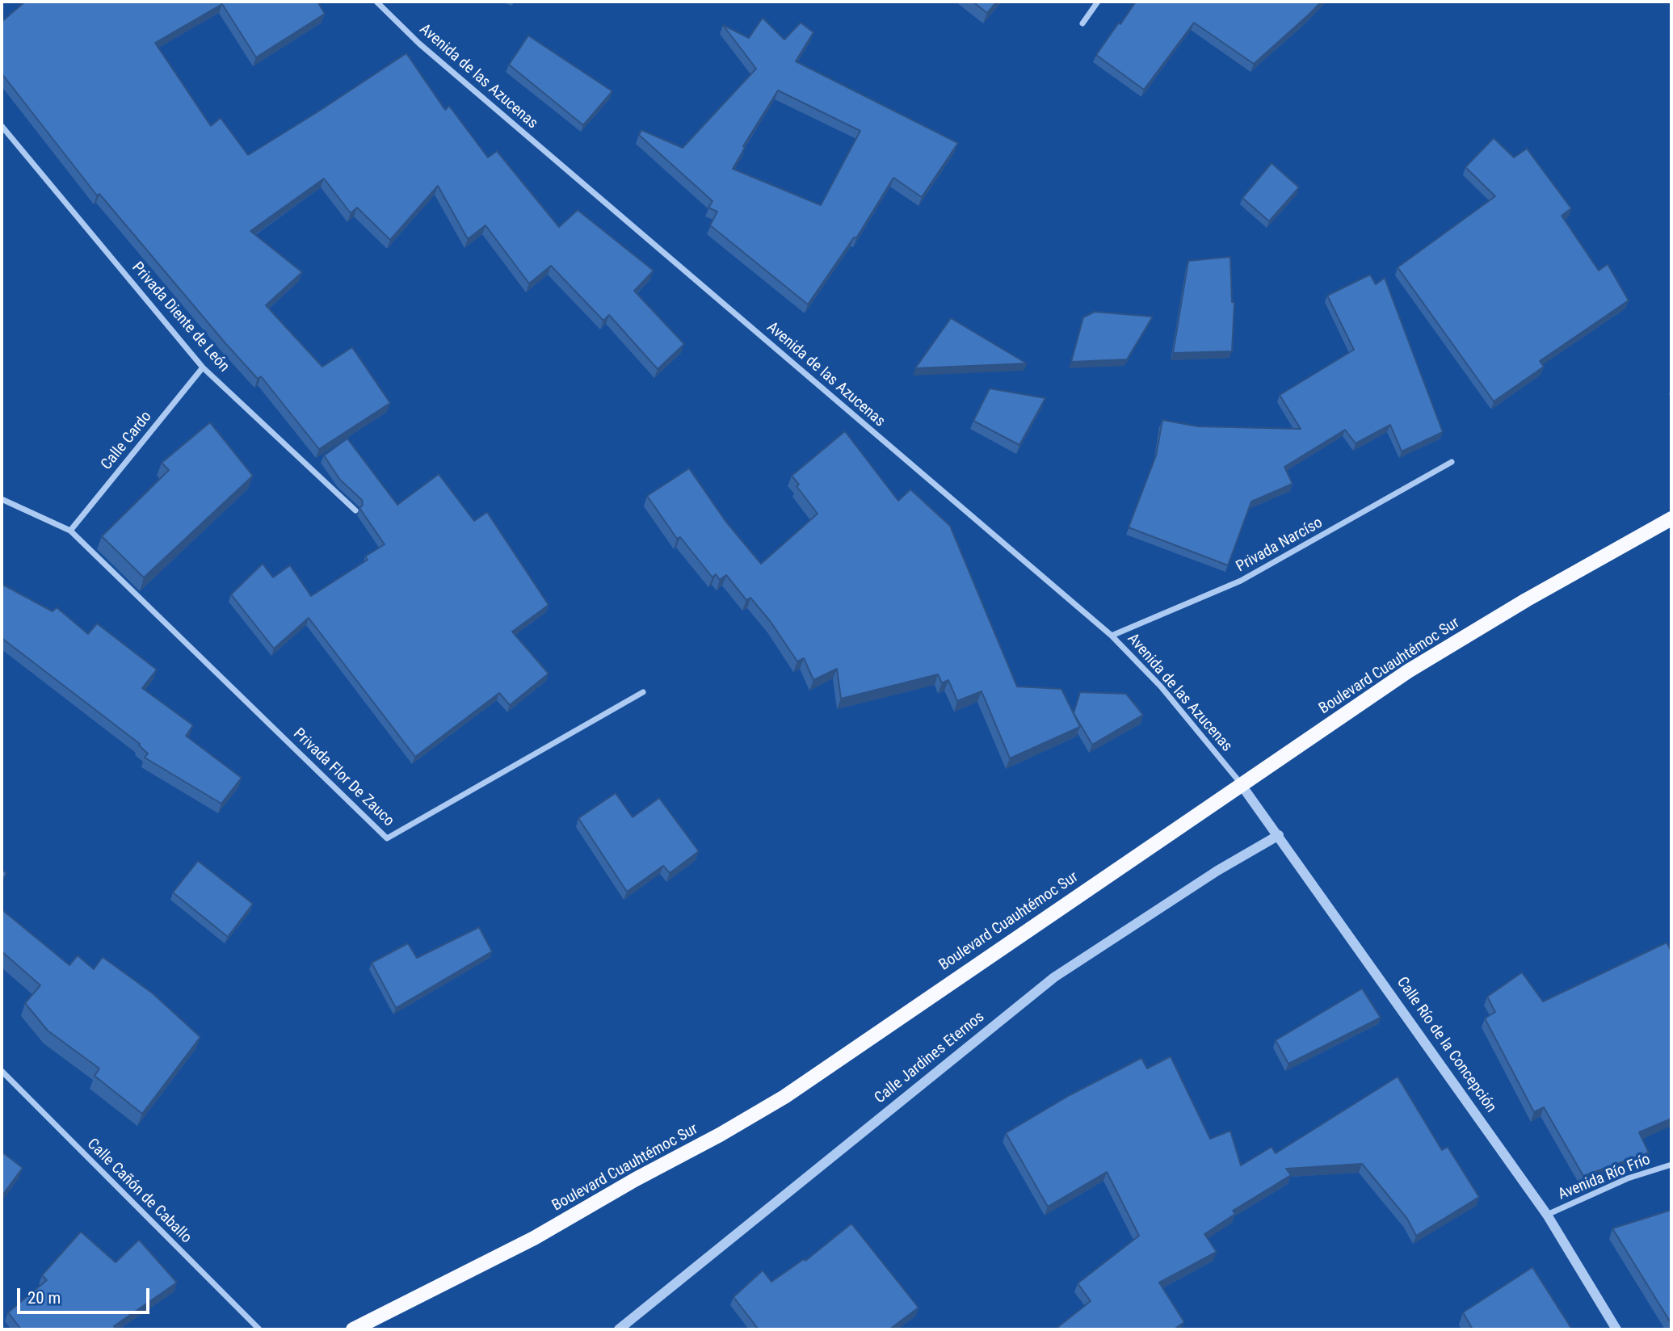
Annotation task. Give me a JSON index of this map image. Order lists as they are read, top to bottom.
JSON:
{
  "streets": {
    "main road": ["Boulevard Cuauhtémoc Sur"],
    "street": [
      "Avenida de las Azucenas",
      "Privada Diente de León",
      "Calle Cardo",
      "Privada Narcíso",
      "Privada Flor De Zauco",
      "Calle Río de la Concepción",
      "Calle Jardines Eternos",
      "Avenida Río Frío",
      "Calle Cañón de Caballo"
    ]
  },
  "crossings": [
    ["Avenida de las Azucenas", "Privada Narcíso"],
    ["Avenida de las Azucenas", "Boulevard Cuauhtémoc Sur"],
    ["Avenida de las Azucenas", "Calle Río de la Concepción"],
    ["Privada Diente de León", "Calle Cardo"],
    ["Calle Cardo", "Privada Flor De Zauco"],
    ["Boulevard Cuauhtémoc Sur", "Calle Río de la Concepción"],
    ["Calle Río de la Concepción", "Calle Jardines Eternos"],
    ["Calle Río de la Concepción", "Avenida Río Frío"]
  ],
  "scale_bar": "20 m"
}
